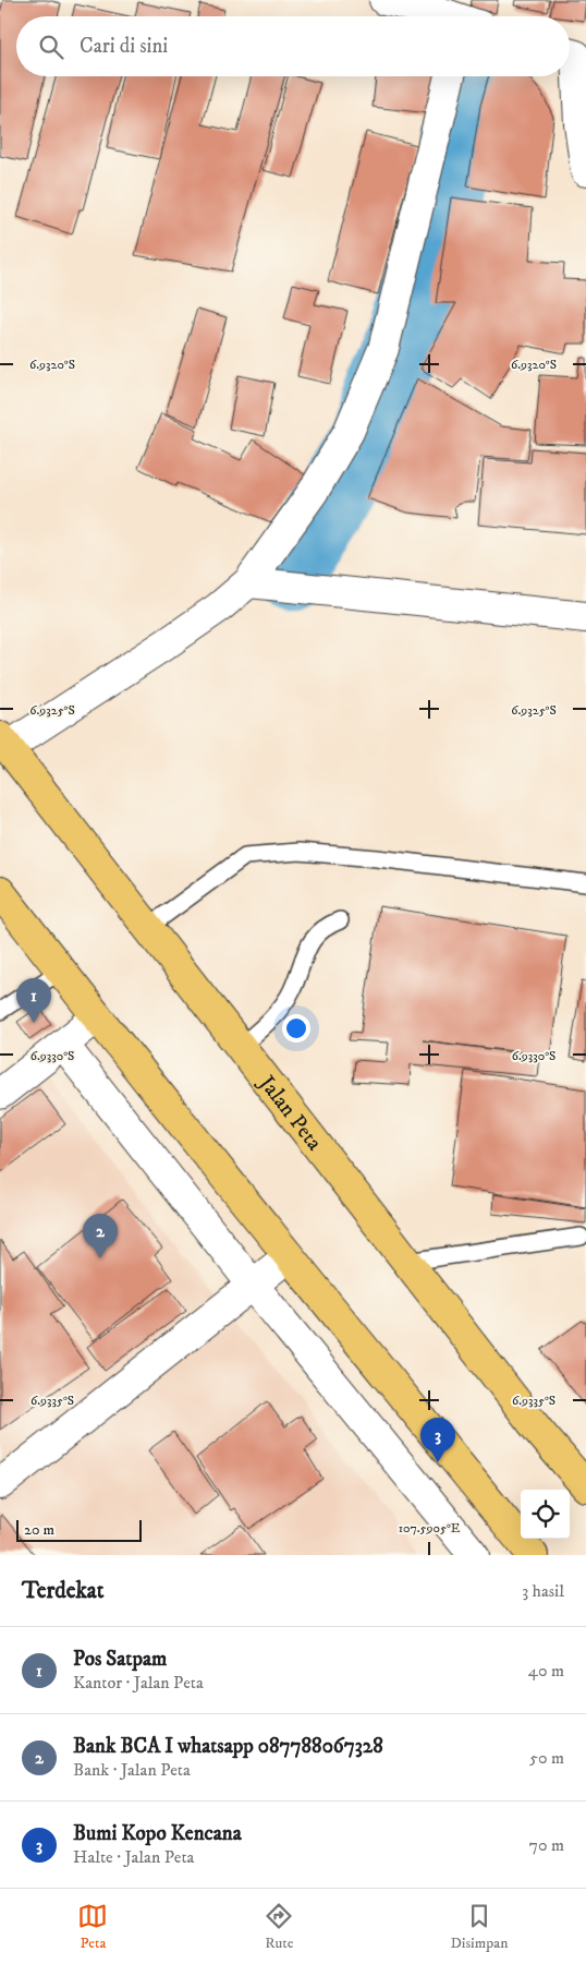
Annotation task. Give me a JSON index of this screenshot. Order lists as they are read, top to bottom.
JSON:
{
  "streets": {
    "main road": ["Jalan Peta"]
  },
  "scale_bar": "20 m",
  "page": {
    "search": "Cari di sini",
    "pins": ["1", "2", "3"],
    "scale": "20 m",
    "heading": ["Terdekat", "3 hasil"],
    "list": [
      {
        "mark": "1",
        "name": "Pos Satpam",
        "note": "Kantor · Jalan Peta",
        "value": "40 m"
      },
      {
        "mark": "2",
        "name": "Bank BCA I whatsapp 087788067328",
        "note": "Bank · Jalan Peta",
        "value": "50 m"
      },
      {
        "mark": "3",
        "name": "Bumi Kopo Kencana",
        "note": "Halte · Jalan Peta",
        "value": "70 m"
      }
    ],
    "nav": ["Peta", "Rute", "Disimpan"]
  },
  "coordinates": [
    "6.9320°S",
    "6.9325°S",
    "6.9330°S",
    "6.9335°S",
    "107.5905°E"
  ]
}
